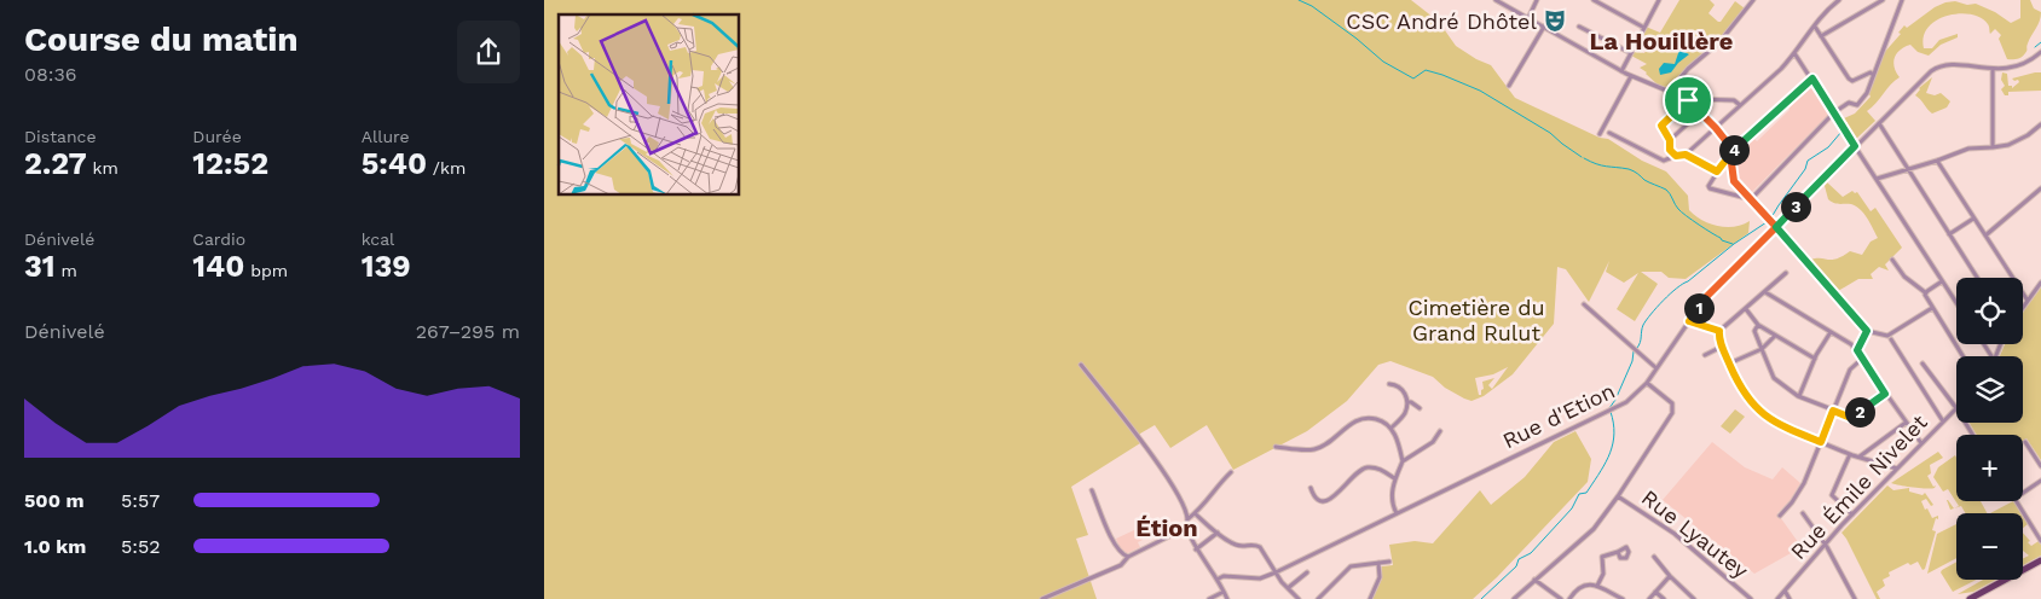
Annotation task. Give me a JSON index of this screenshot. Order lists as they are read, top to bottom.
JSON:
{
  "streets": {
    "street": ["Rue d'Etion", "Rue Émile Nivelet", "Rue Lyautey"]
  },
  "districts": ["La Houillère", "Étion"],
  "parks": ["Cimetière du Grand Rulut"],
  "places": {
    "theatre": ["CSC André Dhôtel"]
  },
  "page": {
    "heading": ["Course du matin", "08:36"],
    "stats": [
      ["Distance", "2.27 km"],
      ["Durée", "12:52"],
      ["Allure", "5:40 /km"],
      ["Dénivelé", "31 m"],
      ["Cardio", "140 bpm"],
      ["kcal", "139"]
    ],
    "pins": [
      "4",
      "3",
      "1",
      "2"
    ],
    "map_buttons": ["+", "−"],
    "chart": ["Dénivelé", "267–295 m"],
    "list": [
      {
        "name": "500 m",
        "note": "5:57"
      },
      {
        "name": "1.0 km",
        "note": "5:52"
      }
    ]
  }
}
